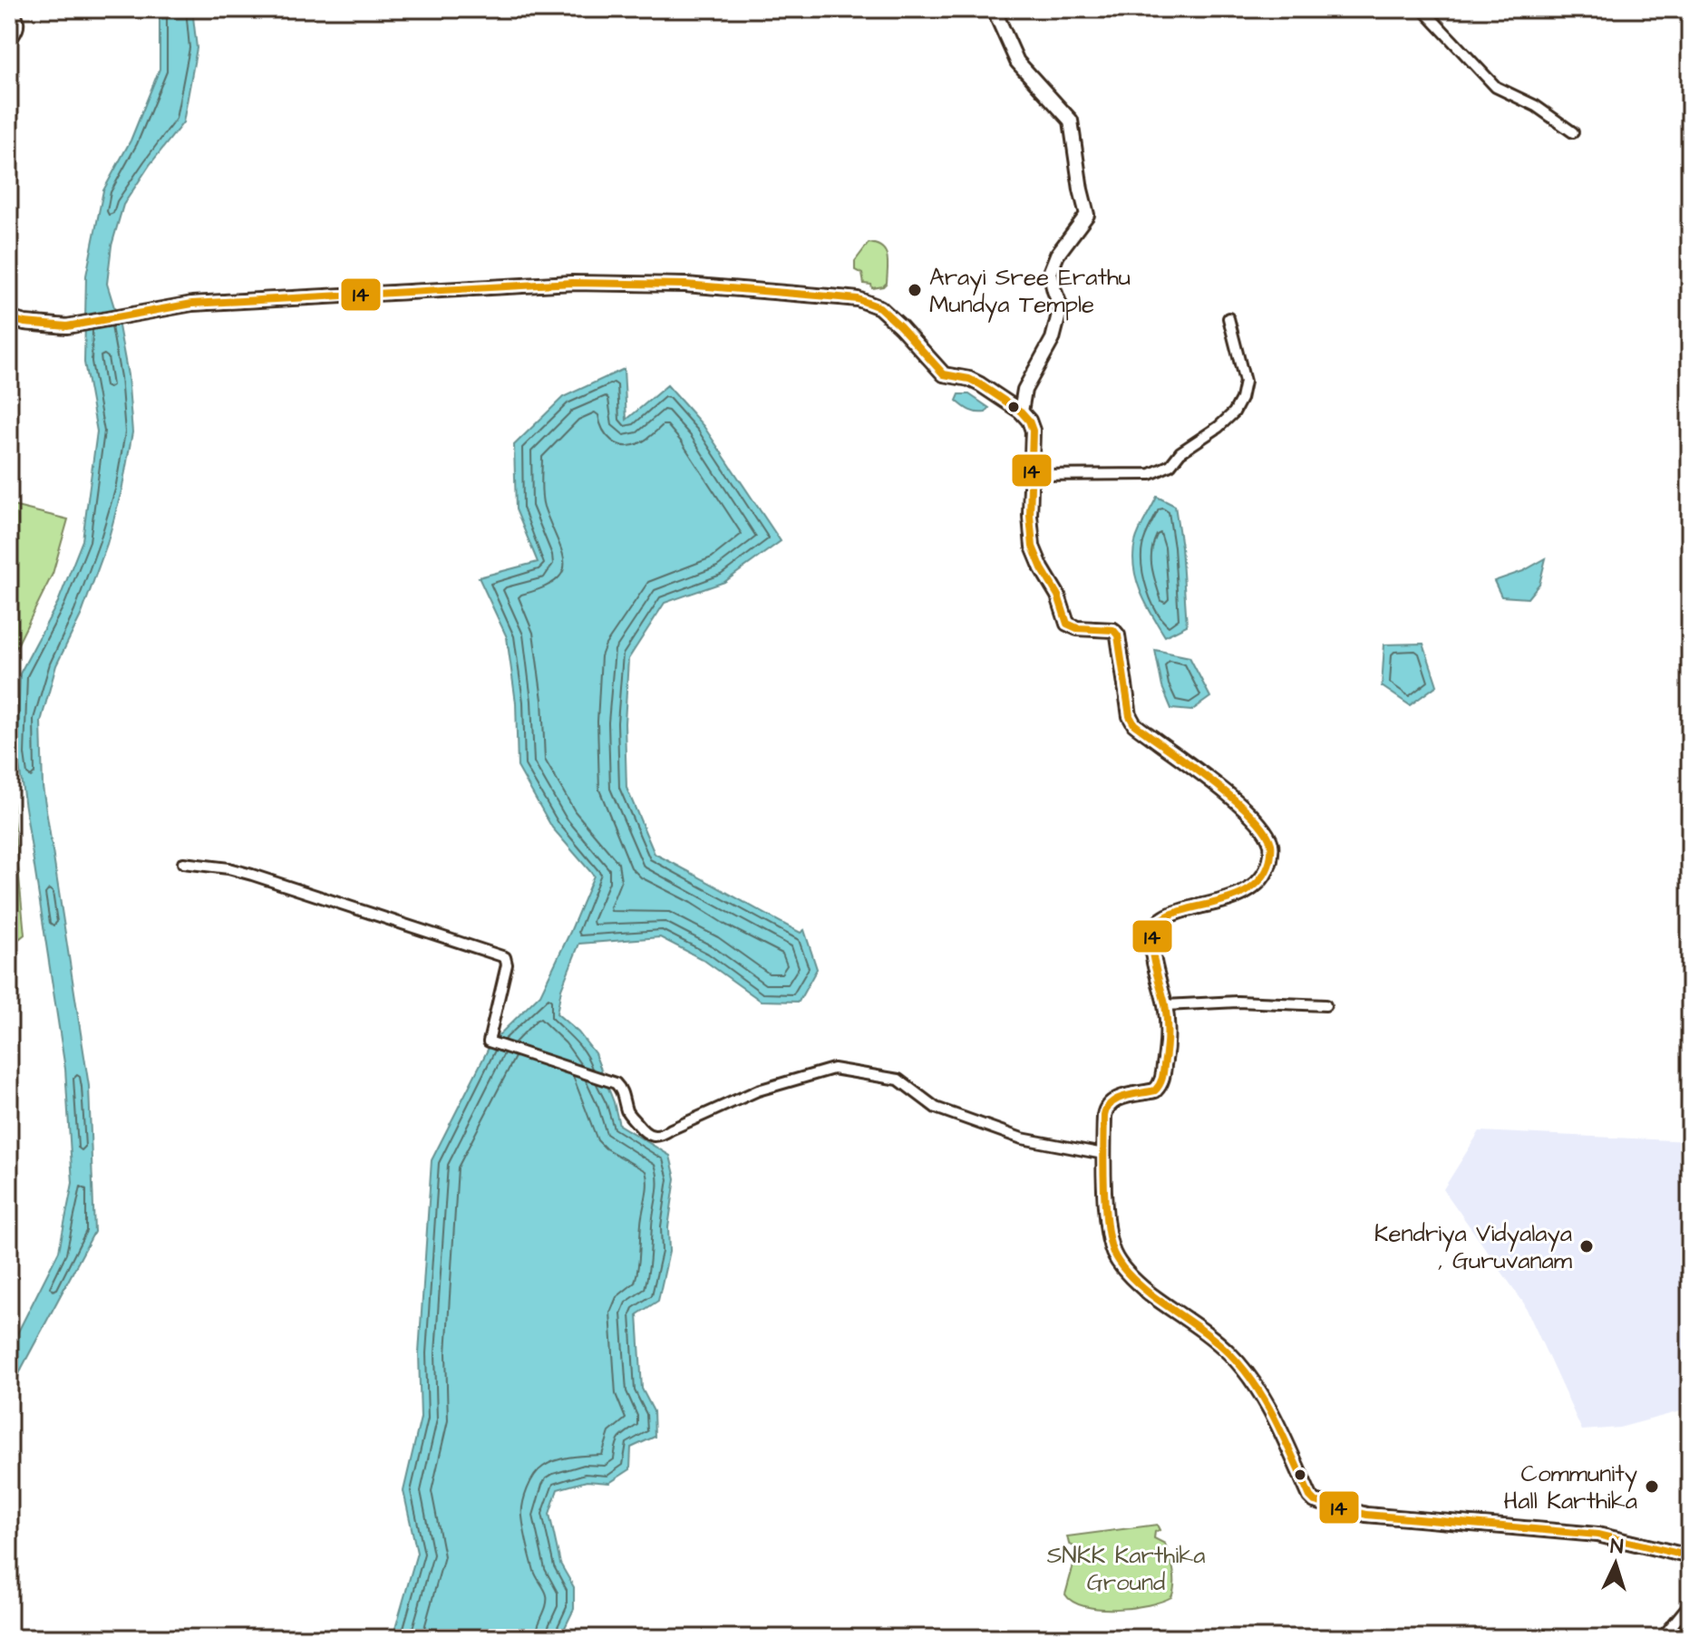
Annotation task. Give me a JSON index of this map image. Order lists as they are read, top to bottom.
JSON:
{
  "parks": ["SNKK Karthika Ground"],
  "places": ["Arayi Sree Erathu Mundya Temple", "Kendriya Vidyalaya , Guruvanam", "Community Hall Karthika"],
  "lines": ["transit line 14"],
  "north": "top"
}
